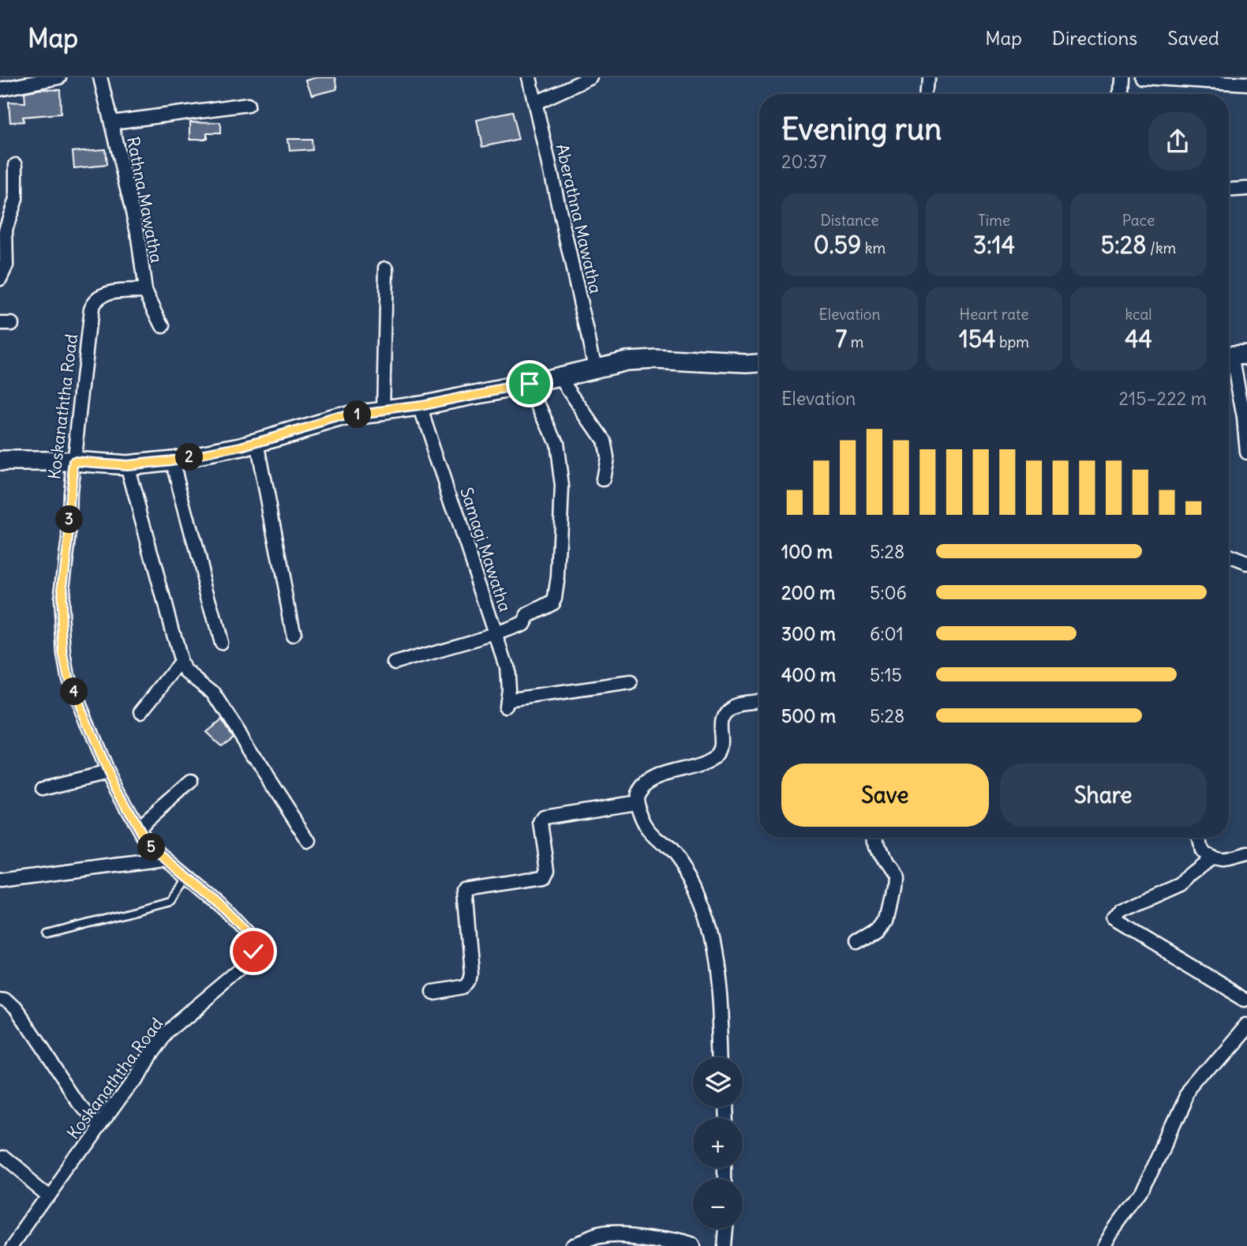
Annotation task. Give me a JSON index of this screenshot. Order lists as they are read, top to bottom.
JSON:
{
  "streets": {
    "street": [
      "Rathna Mawatha",
      "Aberathna Mawatha",
      "Koskanaththa Road",
      "Samagi Mawatha"
    ]
  },
  "crossings": [
    ["Rathna Mawatha", "Koskanaththa Road"]
  ],
  "page": {
    "header": "Map",
    "nav": ["Map", "Directions", "Saved"],
    "heading": ["Evening run", "20:37"],
    "stats": [
      ["Distance", "0.59 km"],
      ["Time", "3:14"],
      ["Pace", "5:28 /km"],
      ["Elevation", "7 m"],
      ["Heart rate", "154 bpm"],
      ["kcal", "44"]
    ],
    "chart": ["Elevation", "215–222 m"],
    "pins": [
      "1",
      "2",
      "3",
      "4",
      "5"
    ],
    "list": [
      {
        "name": "100 m",
        "note": "5:28"
      },
      {
        "name": "200 m",
        "note": "5:06"
      },
      {
        "name": "300 m",
        "note": "6:01"
      },
      {
        "name": "400 m",
        "note": "5:15"
      },
      {
        "name": "500 m",
        "note": "5:28"
      }
    ],
    "buttons": ["Save", "Share"],
    "map_buttons": ["+", "−"]
  }
}
